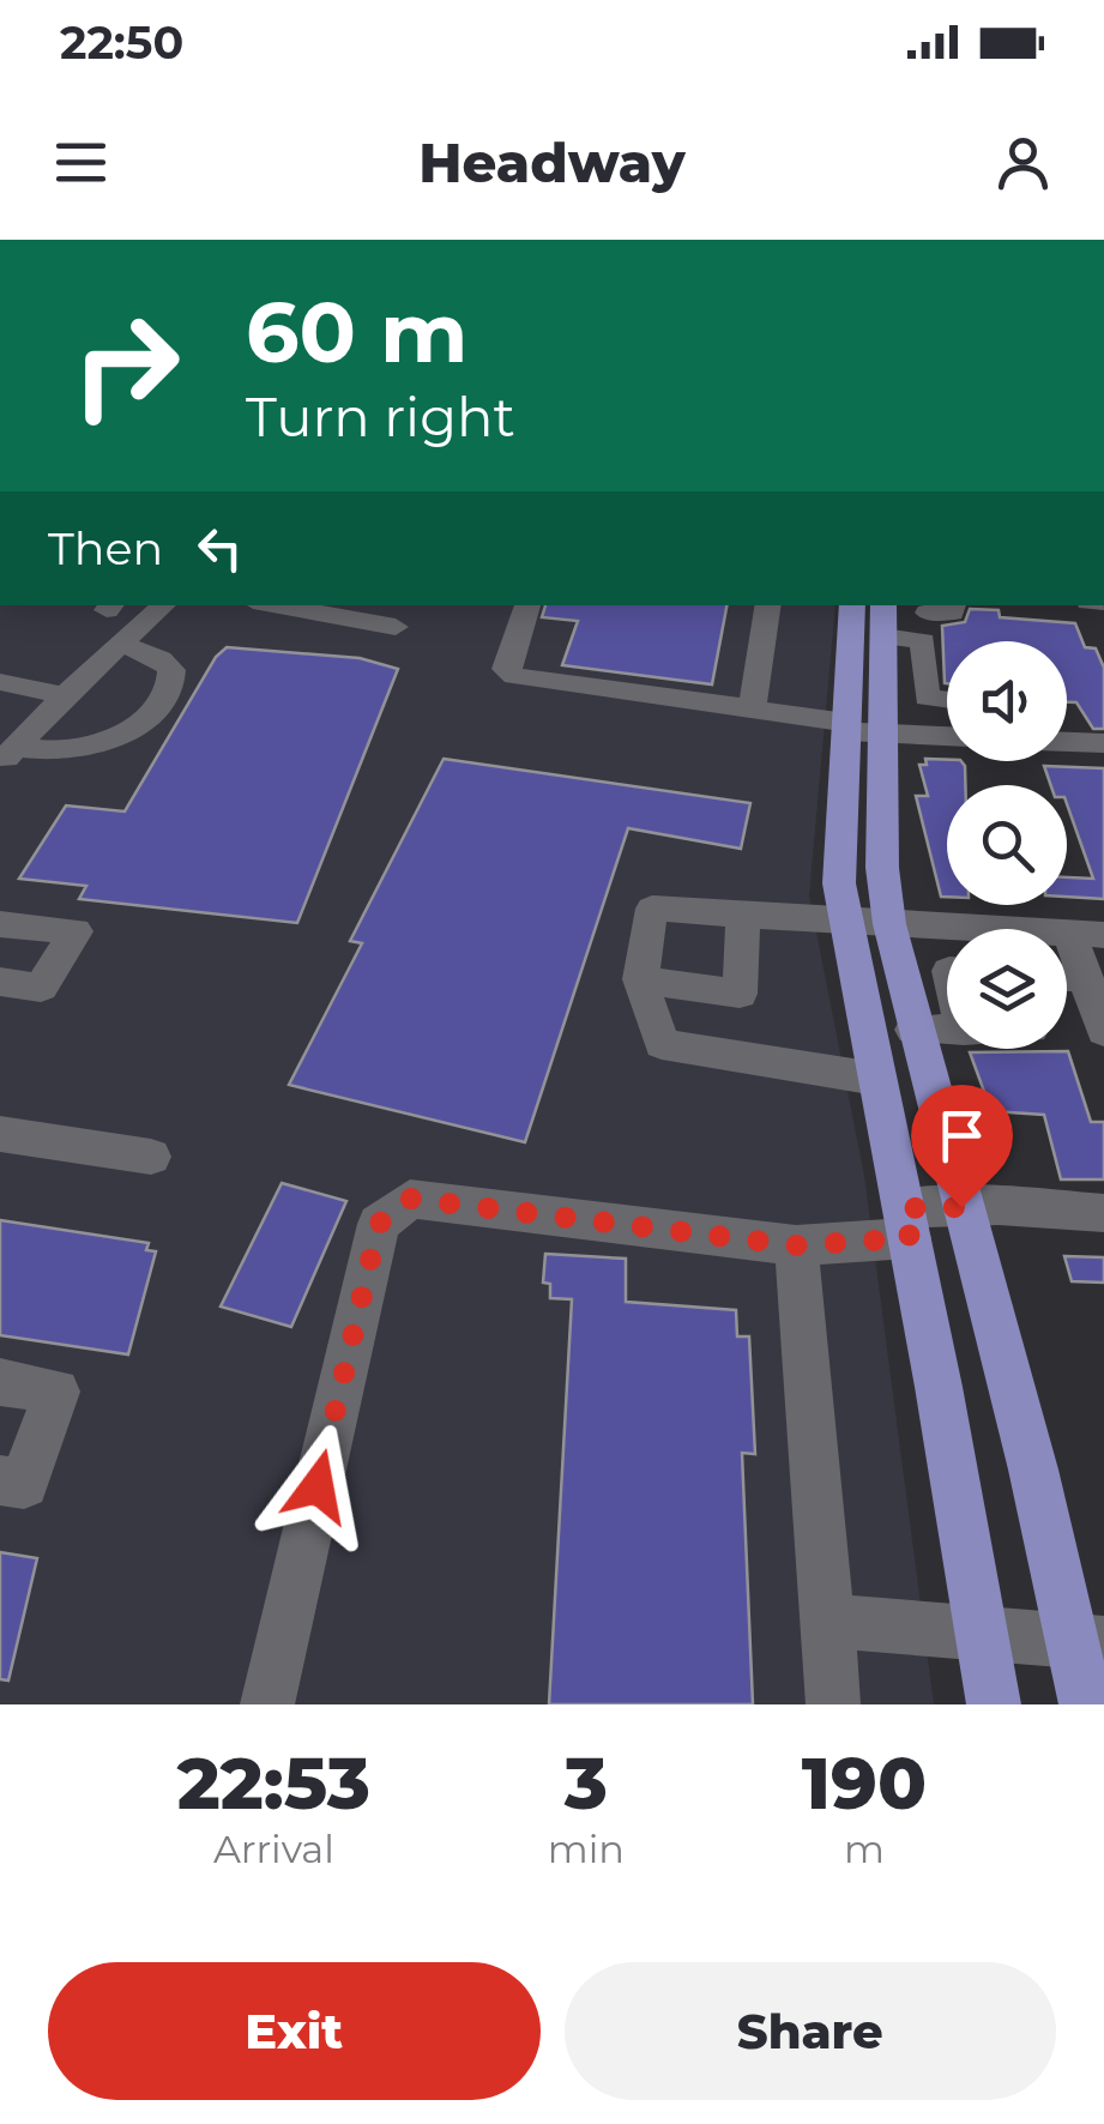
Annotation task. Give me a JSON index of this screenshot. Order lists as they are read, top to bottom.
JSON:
{
  "page": {
    "status": "22:50",
    "header": "Headway",
    "turn": ["60 m", "Turn right"],
    "then": "Then",
    "eta": [
      "22:53",
      "Arrival",
      "3",
      "min",
      "190",
      "m"
    ],
    "buttons": ["Exit", "Share"]
  }
}
